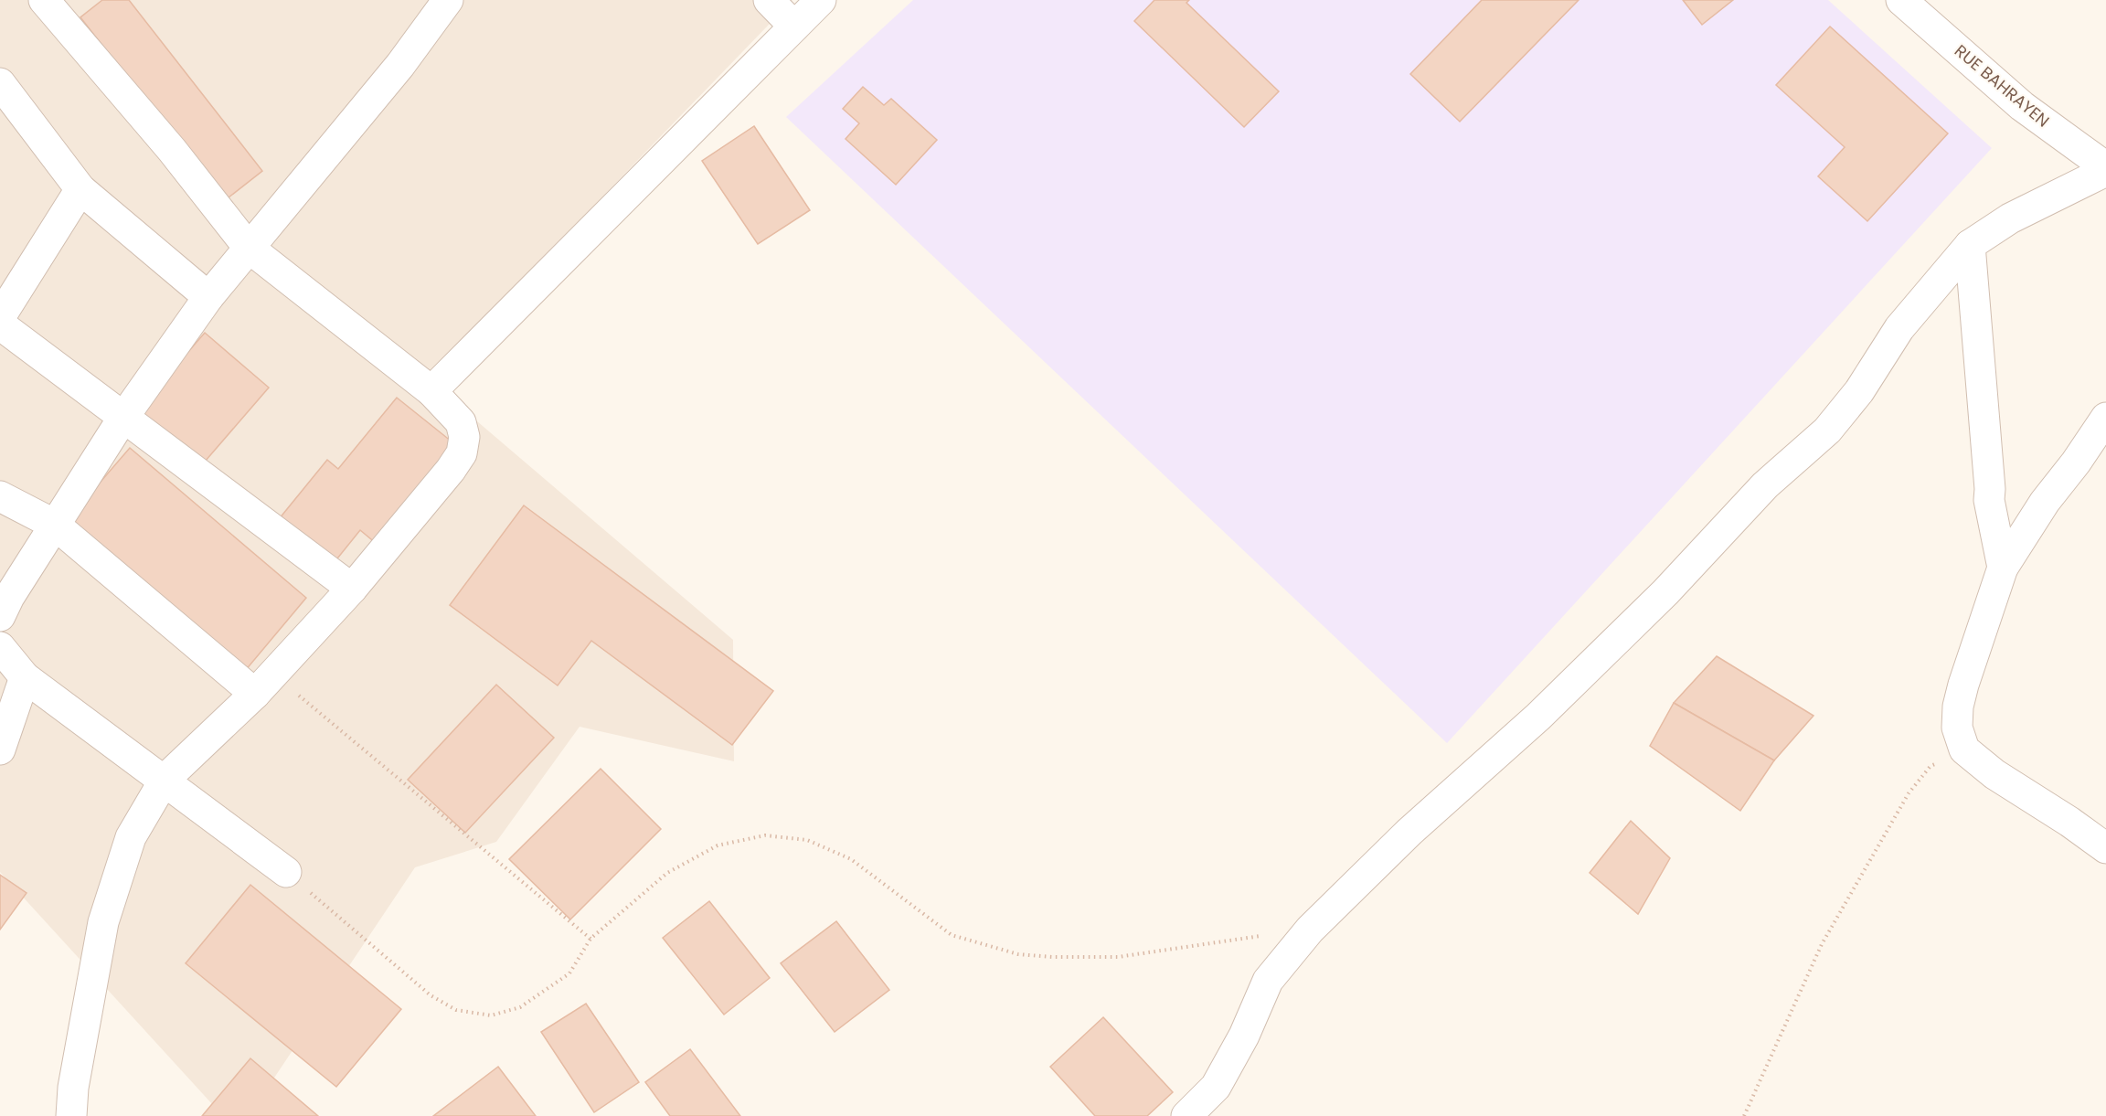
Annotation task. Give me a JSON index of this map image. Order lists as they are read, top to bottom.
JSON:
{
  "streets": {
    "street": ["RUE BAHRAYEN"]
  }
}
